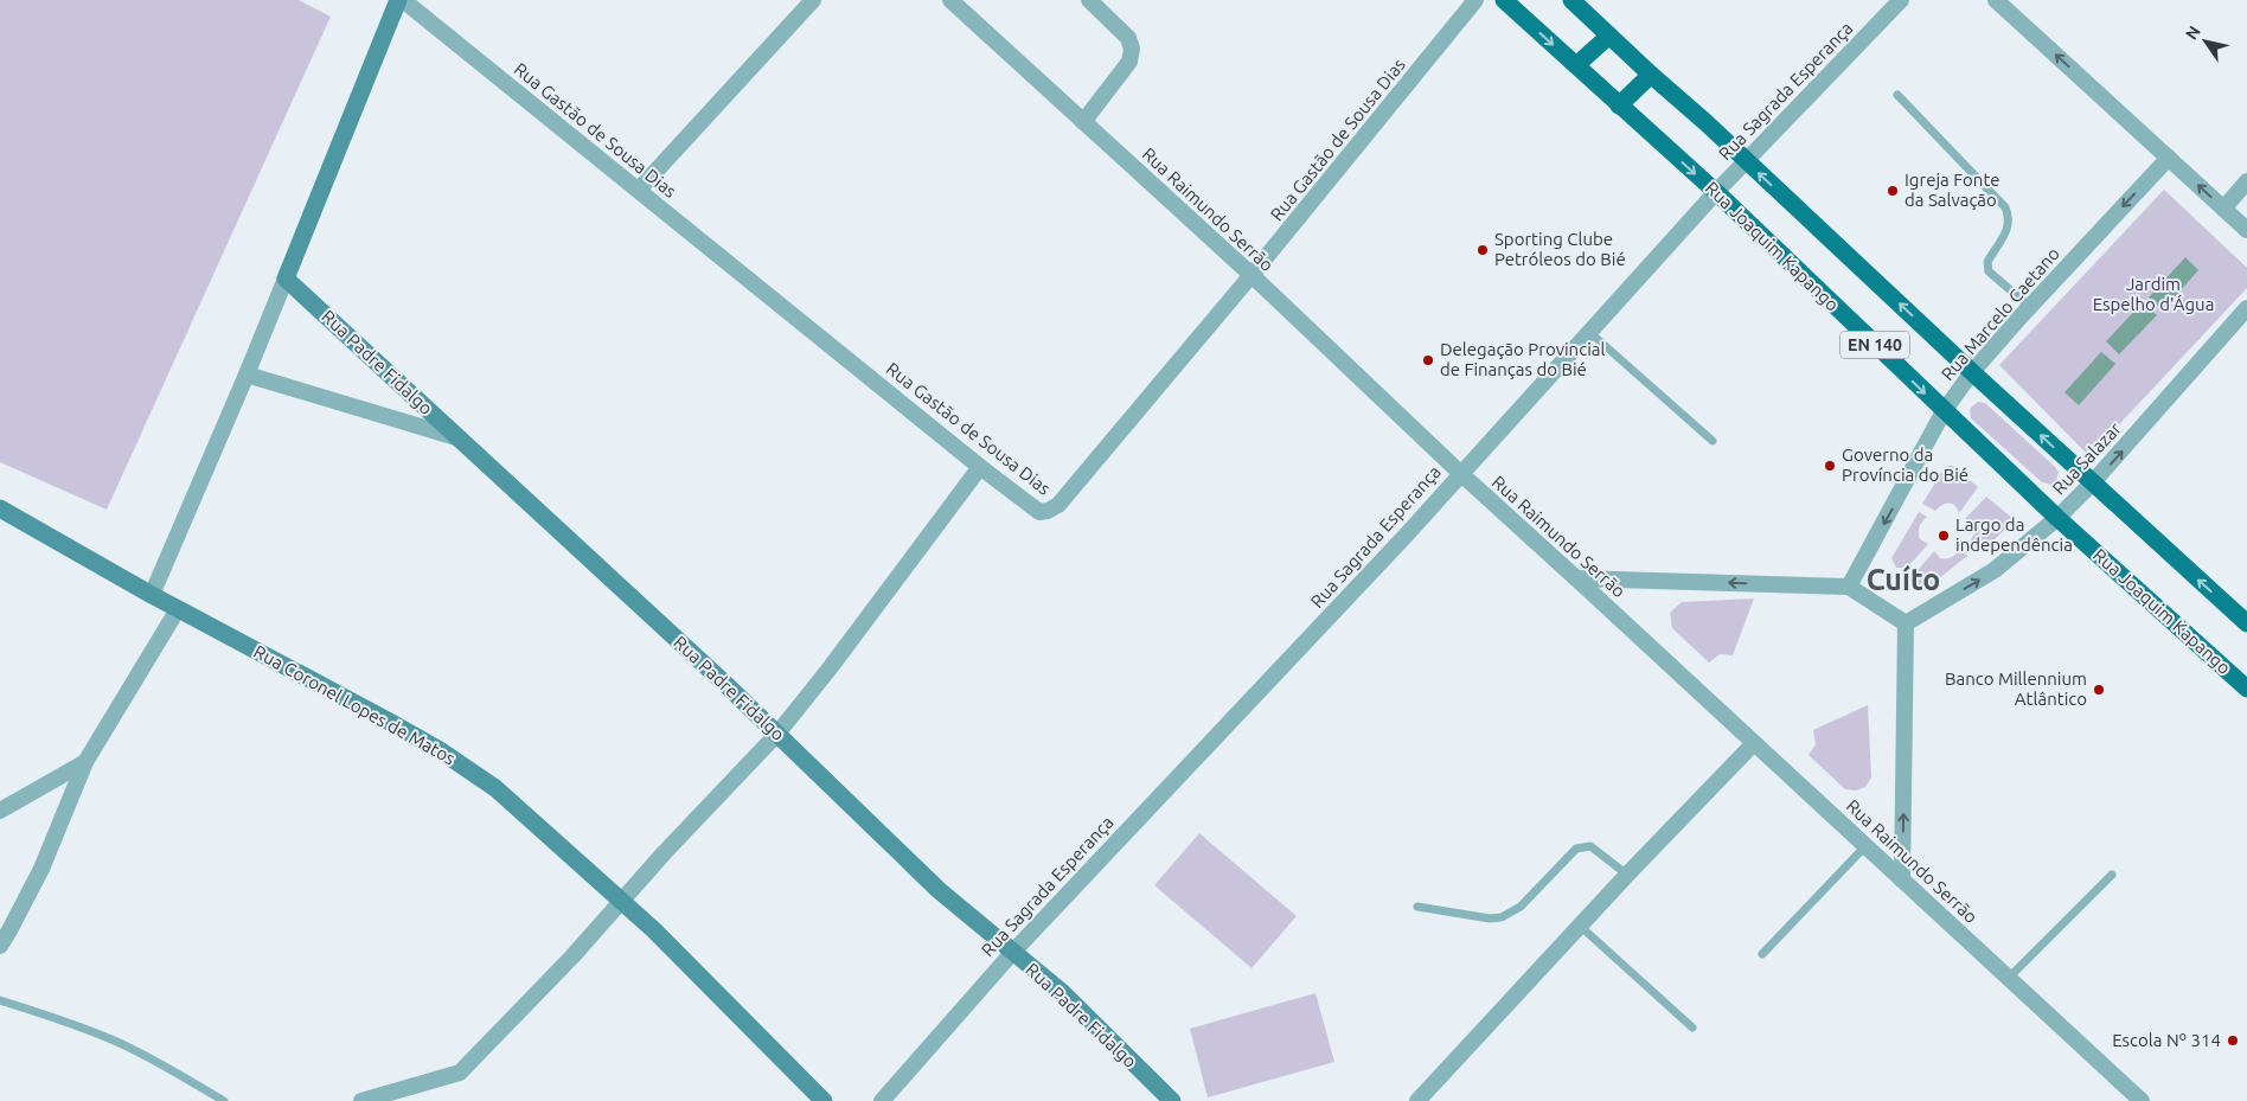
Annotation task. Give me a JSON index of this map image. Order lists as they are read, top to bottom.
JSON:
{
  "streets": {
    "main road": ["Rua Joaquim Kapango", "EN 140"],
    "street": [
      "Rua Sagrada Esperança",
      "Rua Gastão de Sousa Dias",
      "Rua Raimundo Serrão",
      "Rua Marcelo Caetano",
      "Rua Padre Fidalgo",
      "Rua Salazar",
      "Rua Coronel Lopes de Matos"
    ]
  },
  "crossings": [
    ["Rua Sagrada Esperança", "Rua Raimundo Serrão"],
    ["Rua Sagrada Esperança", "Rua Joaquim Kapango"],
    ["Rua Sagrada Esperança", "EN 140"],
    ["Rua Sagrada Esperança", "Rua Padre Fidalgo"],
    ["Rua Gastão de Sousa Dias", "Rua Raimundo Serrão"],
    ["Rua Joaquim Kapango", "Rua Marcelo Caetano"],
    ["Rua Joaquim Kapango", "Rua Salazar"],
    ["Rua Marcelo Caetano", "EN 140"],
    ["EN 140", "Rua Salazar"]
  ],
  "one_way": ["Rua Marcelo Caetano", "Rua Salazar"],
  "districts": ["Cuíto"],
  "parks": ["Jardim Espelho d'Água"],
  "places": [
    "Igreja Fonte da Salvação",
    "Sporting Clube Petróleos do Bié",
    "Delegação Provincial de Finanças do Bié",
    "Governo da Província do Bié",
    "Largo da independência",
    "Banco Millennium Atlântico",
    "Escola Nº 314"
  ],
  "north": "top left"
}
